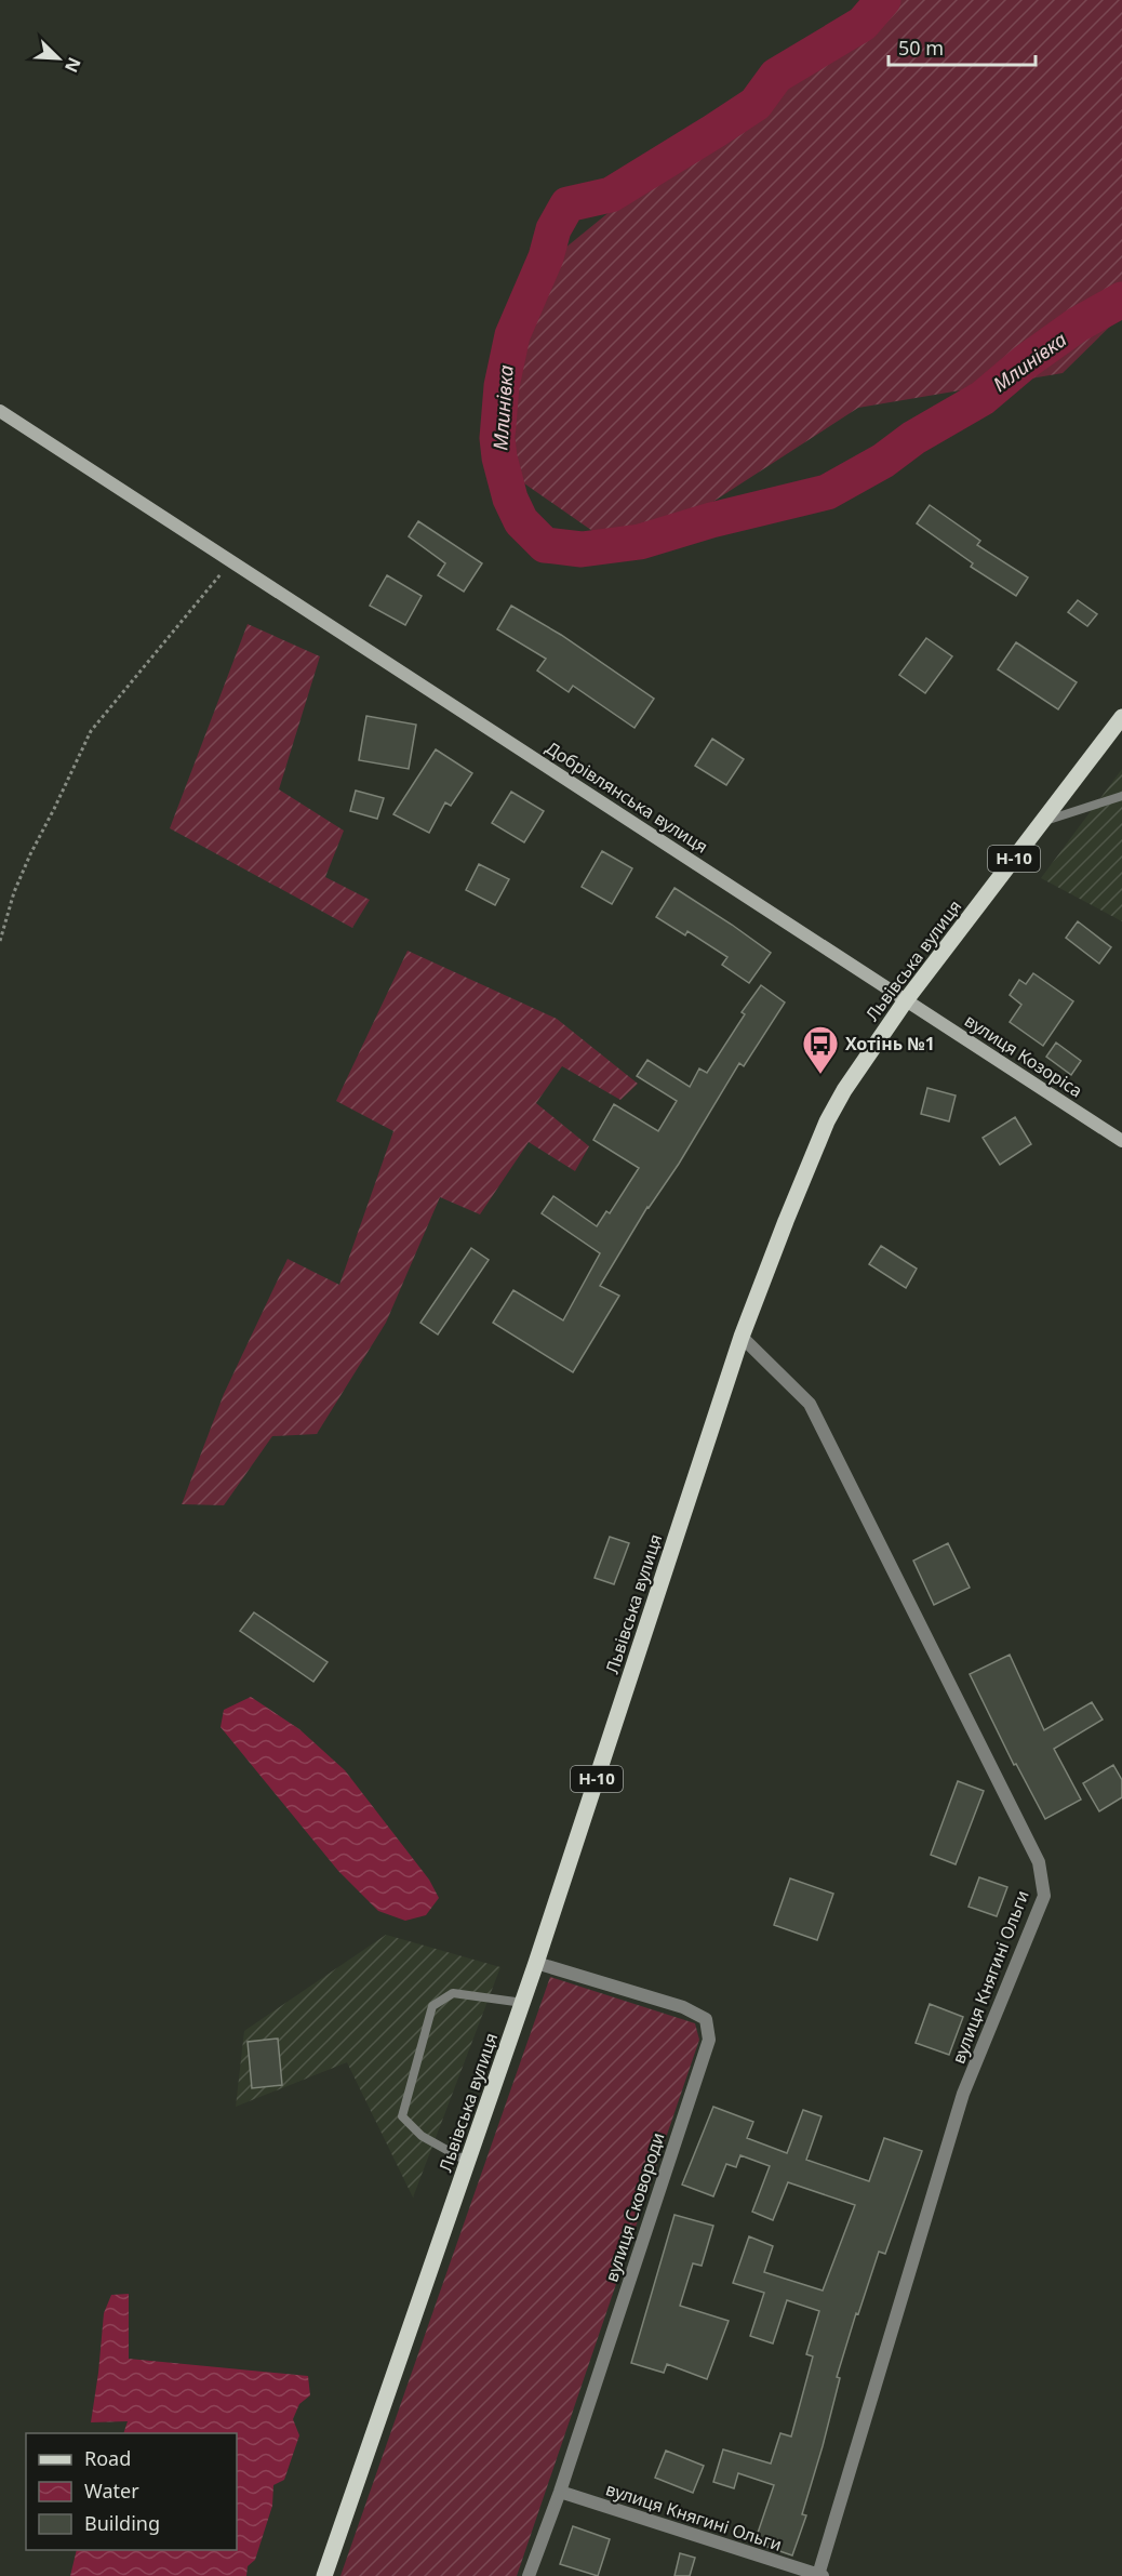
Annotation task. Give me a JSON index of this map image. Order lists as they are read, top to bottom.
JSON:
{
  "streets": {
    "main road": ["Н-10", "Львівська вулиця"],
    "street": [
      "Добрівлянська вулиця",
      "вулиця Козоріса",
      "вулиця Княгині Ольги",
      "вулиця Сковороди"
    ]
  },
  "crossings": [
    ["Добрівлянська вулиця", "Львівська вулиця"],
    ["Добрівлянська вулиця", "вулиця Козоріса"],
    ["Львівська вулиця", "вулиця Козоріса"],
    ["Львівська вулиця", "вулиця Княгині Ольги"],
    ["Львівська вулиця", "вулиця Сковороди"],
    ["вулиця Княгині Ольги", "вулиця Сковороди"]
  ],
  "water": ["Млинівка"],
  "places": {
    "bus stop": ["Хотінь №1"]
  },
  "legend": ["Road", "Water", "Building"],
  "scale_bar": "50 m",
  "north": "bottom right"
}
